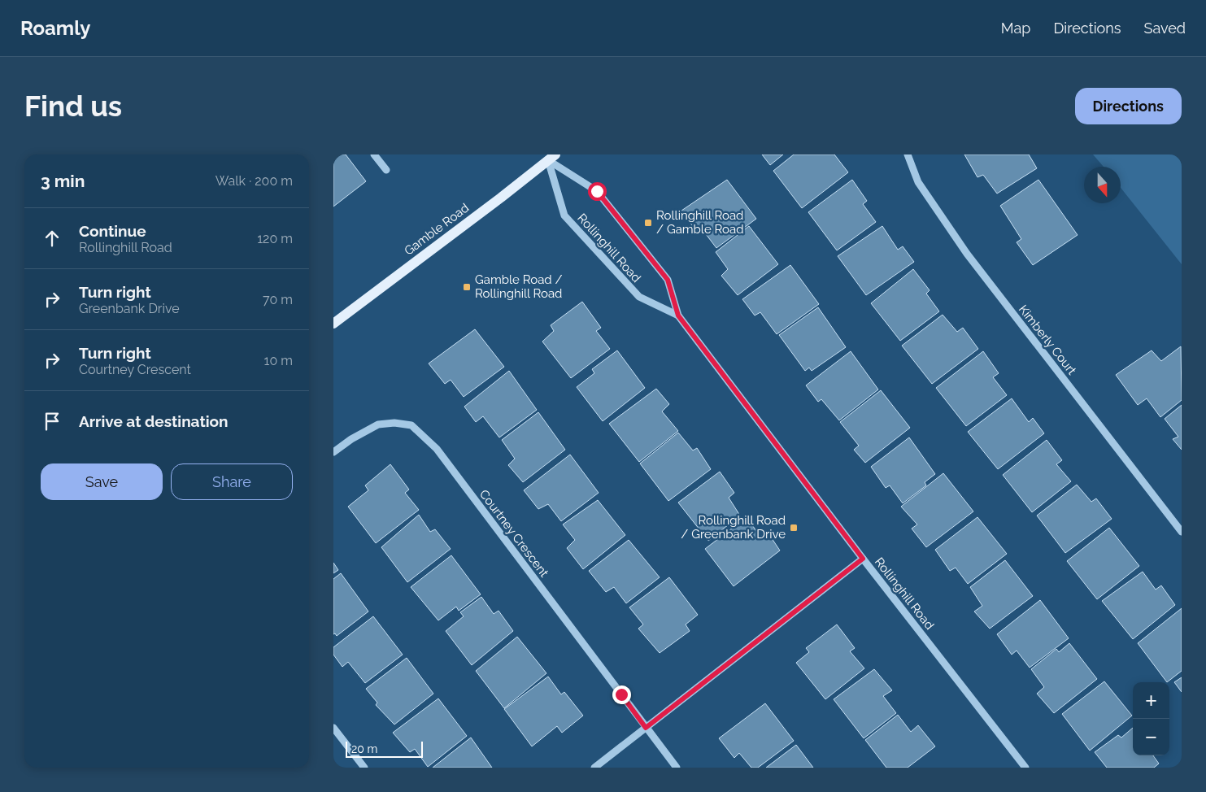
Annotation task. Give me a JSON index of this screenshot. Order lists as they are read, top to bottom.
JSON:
{
  "streets": {
    "main road": ["Gamble Road"],
    "street": ["Rollinghill Road", "Kimberly Court", "Courtney Crescent"]
  },
  "crossings": [
    ["Gamble Road", "Rollinghill Road"]
  ],
  "places": {
    "transit": ["Rollinghill Road / Gamble Road", "Gamble Road / Rollinghill Road", "Rollinghill Road / Greenbank Drive"]
  },
  "scale_bar": "20 m",
  "north": "bottom",
  "page": {
    "header": "Roamly",
    "nav": ["Map", "Directions", "Saved"],
    "buttons": [
      "Directions",
      ["Save", "Share"]
    ],
    "title": "Find us",
    "heading": ["3 min", "Walk · 200 m"],
    "list": [
      ["Continue", "Rollinghill Road", "120 m"],
      ["Turn right", "Greenbank Drive", "70 m"],
      ["Turn right", "Courtney Crescent", "10 m"],
      "Arrive at destination"
    ],
    "map_buttons": ["+", "−"],
    "scale": "20 m"
  }
}
